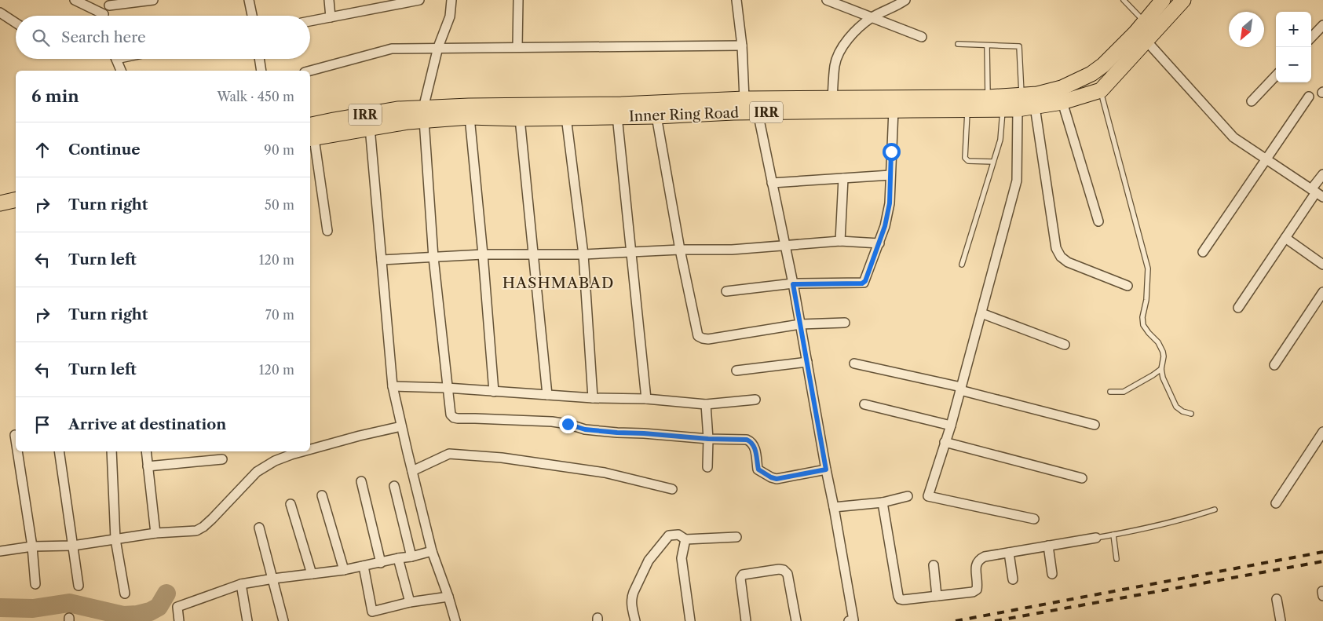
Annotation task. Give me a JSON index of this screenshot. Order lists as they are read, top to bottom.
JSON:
{
  "streets": {
    "highway": ["IRR", "Inner Ring Road"]
  },
  "districts": ["HASHMABAD"],
  "north": "bottom left",
  "page": {
    "map_buttons": ["+", "−"],
    "search": "Search here",
    "heading": ["6 min", "Walk · 450 m"],
    "list": [
      ["Continue", "90 m"],
      ["Turn right", "50 m"],
      ["Turn left", "120 m"],
      ["Turn right", "70 m"],
      ["Turn left", "120 m"],
      "Arrive at destination"
    ]
  }
}
